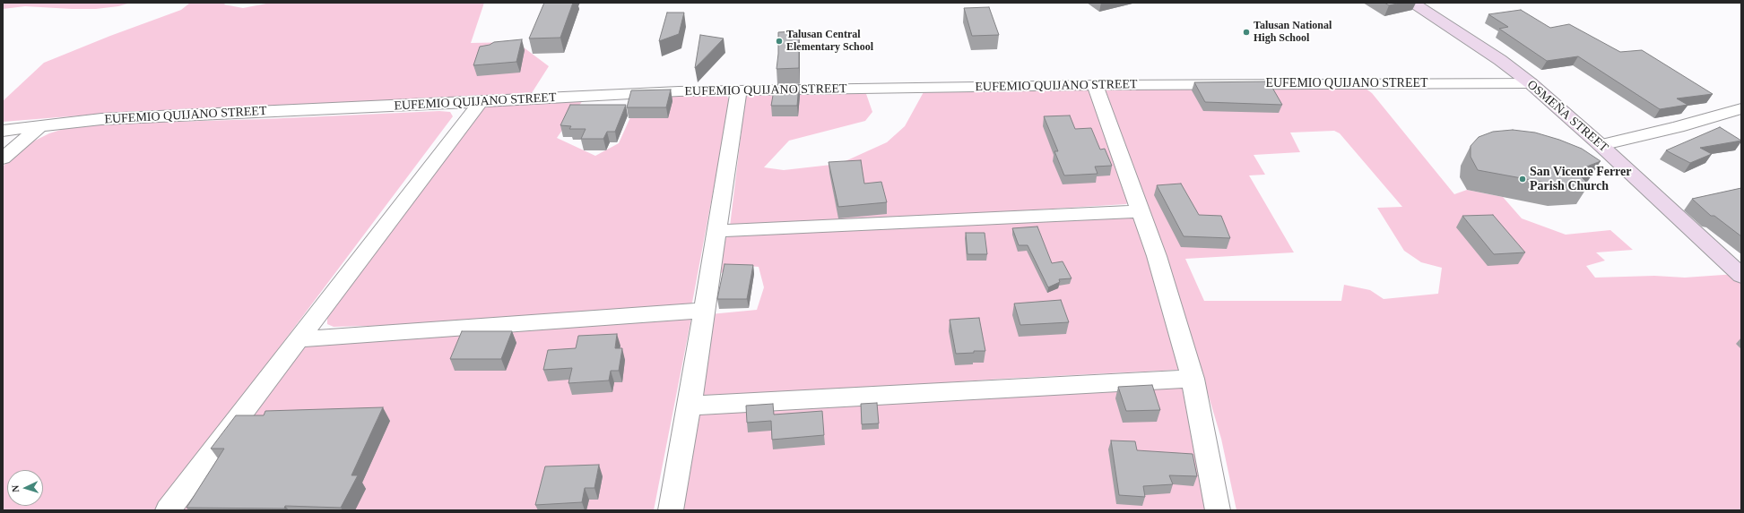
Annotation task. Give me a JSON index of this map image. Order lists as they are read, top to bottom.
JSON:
{
  "streets": {
    "main road": ["OSMEÑA STREET"],
    "street": ["EUFEMIO QUIJANO STREET"]
  },
  "crossings": [
    ["EUFEMIO QUIJANO STREET", "OSMEÑA STREET"]
  ],
  "places": ["Talusan National High School", "Talusan Central Elementary School", "San Vicente Ferrer Parish Church"],
  "north": "left"
}
